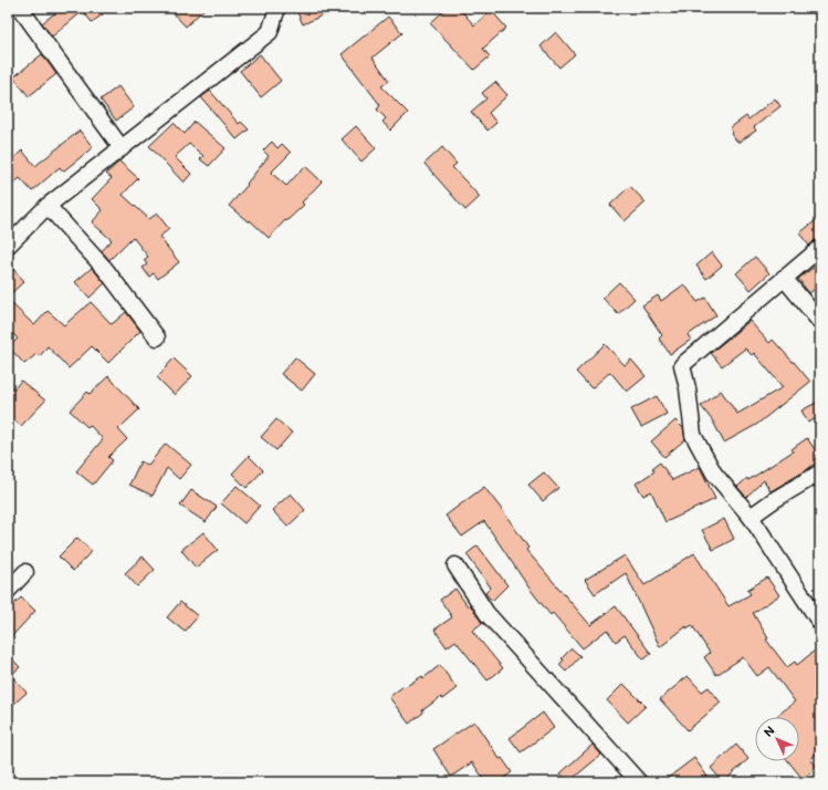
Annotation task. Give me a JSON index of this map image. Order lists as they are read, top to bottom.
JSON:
{
  "north": "top left"
}
